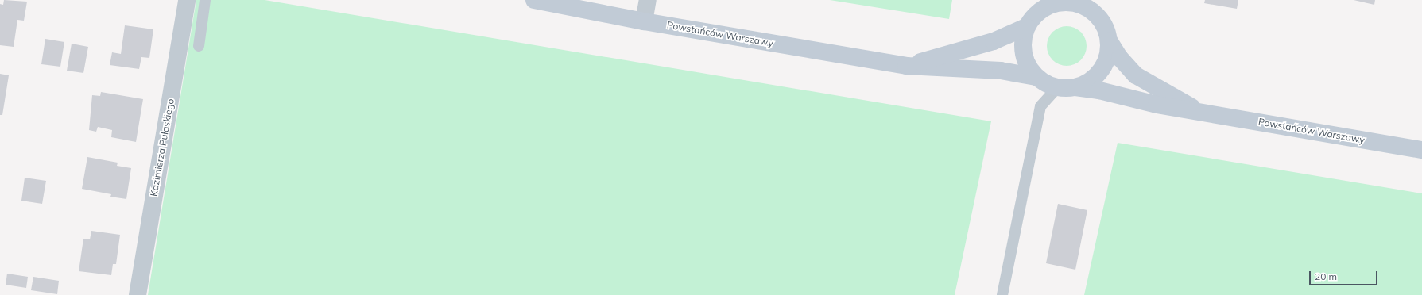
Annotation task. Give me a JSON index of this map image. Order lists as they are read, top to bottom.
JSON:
{
  "streets": {
    "main road": ["Powstańców Warszawy"],
    "street": ["Kazimierza Pułaskiego"]
  },
  "scale_bar": "20 m"
}
